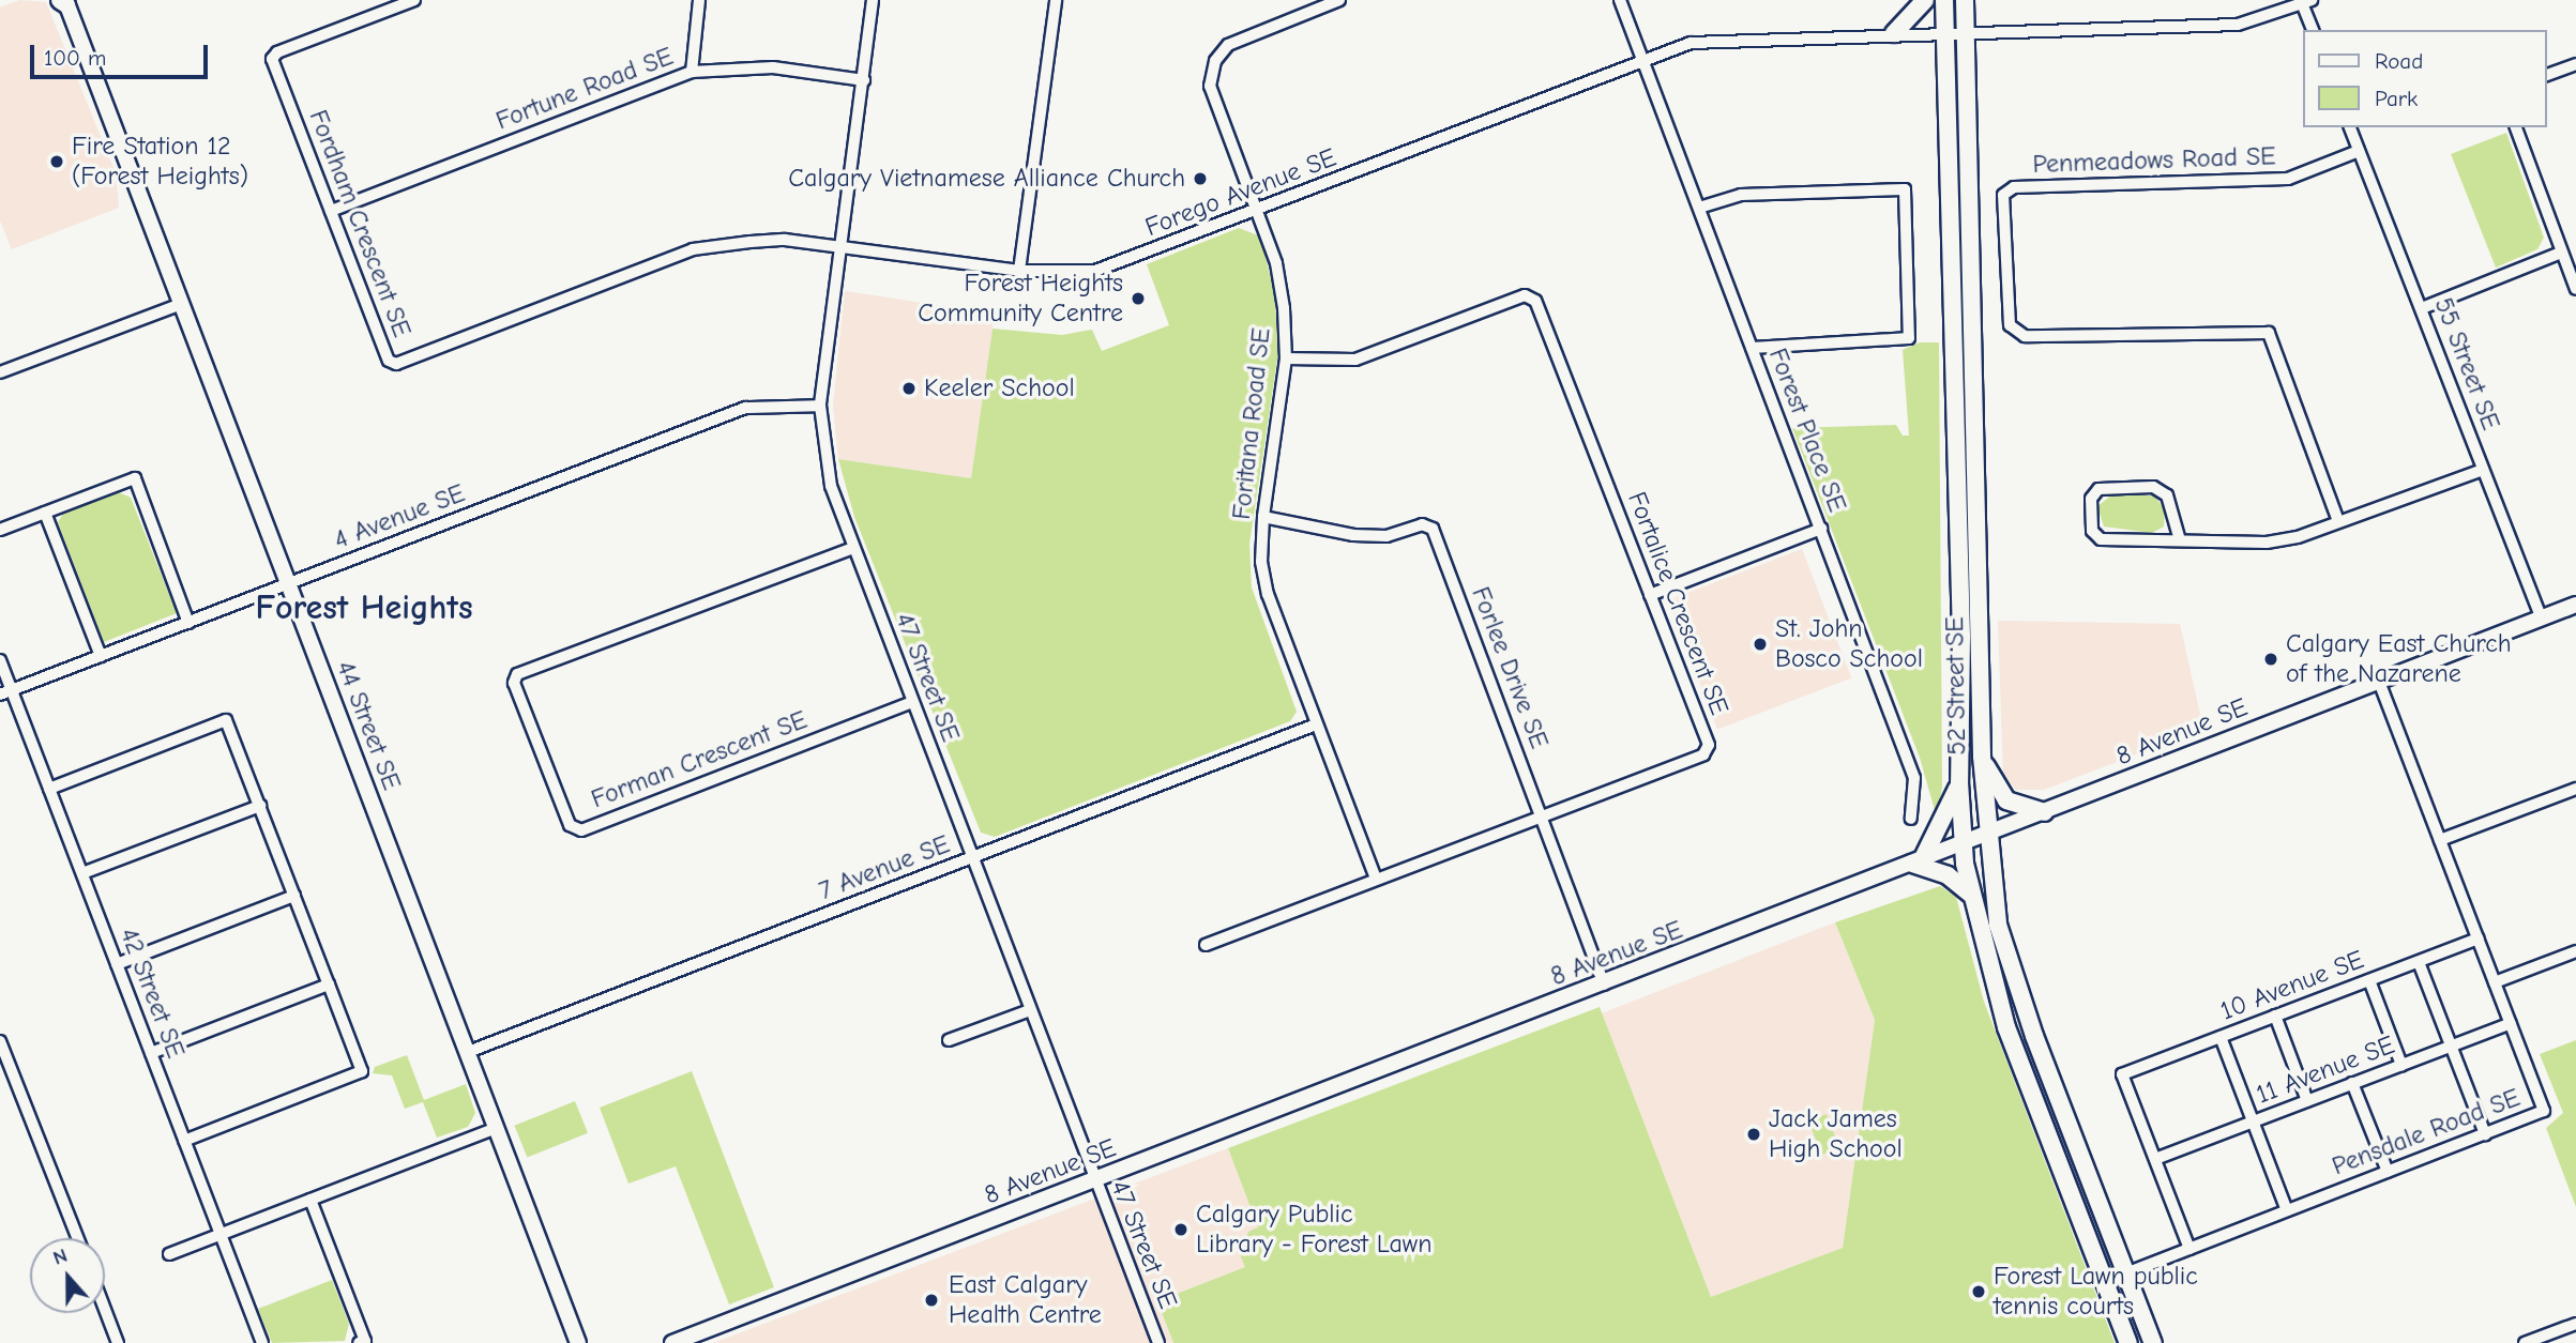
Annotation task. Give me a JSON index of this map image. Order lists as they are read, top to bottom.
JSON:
{
  "streets": {
    "main road": ["52 Street SE"],
    "street": [
      "Fortune Road SE",
      "Penmeadows Road SE",
      "Forego Avenue SE",
      "Fordham Crescent SE",
      "55 Street SE",
      "Foritana Road SE",
      "Forest Place SE",
      "4 Avenue SE",
      "Fortalice Crescent SE",
      "Forlee Drive SE",
      "47 Street SE",
      "44 Street SE",
      "8 Avenue SE",
      "Forman Crescent SE",
      "7 Avenue SE",
      "10 Avenue SE",
      "42 Street SE",
      "11 Avenue SE",
      "Pensdale Road SE"
    ]
  },
  "crossings": [
    ["Fortune Road SE", "Fordham Crescent SE"],
    ["Fortune Road SE", "47 Street SE"],
    ["Penmeadows Road SE", "55 Street SE"],
    ["Forego Avenue SE", "Fordham Crescent SE"],
    ["Forego Avenue SE", "Foritana Road SE"],
    ["Forego Avenue SE", "Forest Place SE"],
    ["Forego Avenue SE", "47 Street SE"],
    ["Forego Avenue SE", "52 Street SE"],
    ["Fordham Crescent SE", "47 Street SE"],
    ["55 Street SE", "8 Avenue SE"],
    ["Foritana Road SE", "Fortalice Crescent SE"],
    ["Foritana Road SE", "Forlee Drive SE"],
    ["Foritana Road SE", "7 Avenue SE"],
    ["4 Avenue SE", "47 Street SE"],
    ["4 Avenue SE", "44 Street SE"],
    ["4 Avenue SE", "42 Street SE"],
    ["Fortalice Crescent SE", "Forlee Drive SE"],
    ["Forlee Drive SE", "8 Avenue SE"],
    ["47 Street SE", "8 Avenue SE"],
    ["47 Street SE", "Forman Crescent SE"],
    ["47 Street SE", "7 Avenue SE"],
    ["52 Street SE", "8 Avenue SE"],
    ["52 Street SE", "Pensdale Road SE"],
    ["44 Street SE", "7 Avenue SE"],
    ["8 Avenue SE", "Pensdale Road SE"],
    ["10 Avenue SE", "11 Avenue SE"],
    ["10 Avenue SE", "Pensdale Road SE"],
    ["11 Avenue SE", "Pensdale Road SE"]
  ],
  "districts": ["Forest Heights"],
  "places": [
    "Fire Station 12 (Forest Heights)",
    "Calgary Vietnamese Alliance Church",
    "Forest Heights Community Centre",
    "Keeler School",
    "St. John Bosco School",
    "Calgary East Church of the Nazarene",
    "Jack James High School",
    "Calgary Public Library - Forest Lawn",
    "Forest Lawn public tennis courts",
    "East Calgary Health Centre"
  ],
  "legend": ["Road", "Park"],
  "scale_bar": "100 m",
  "north": "top"
}
